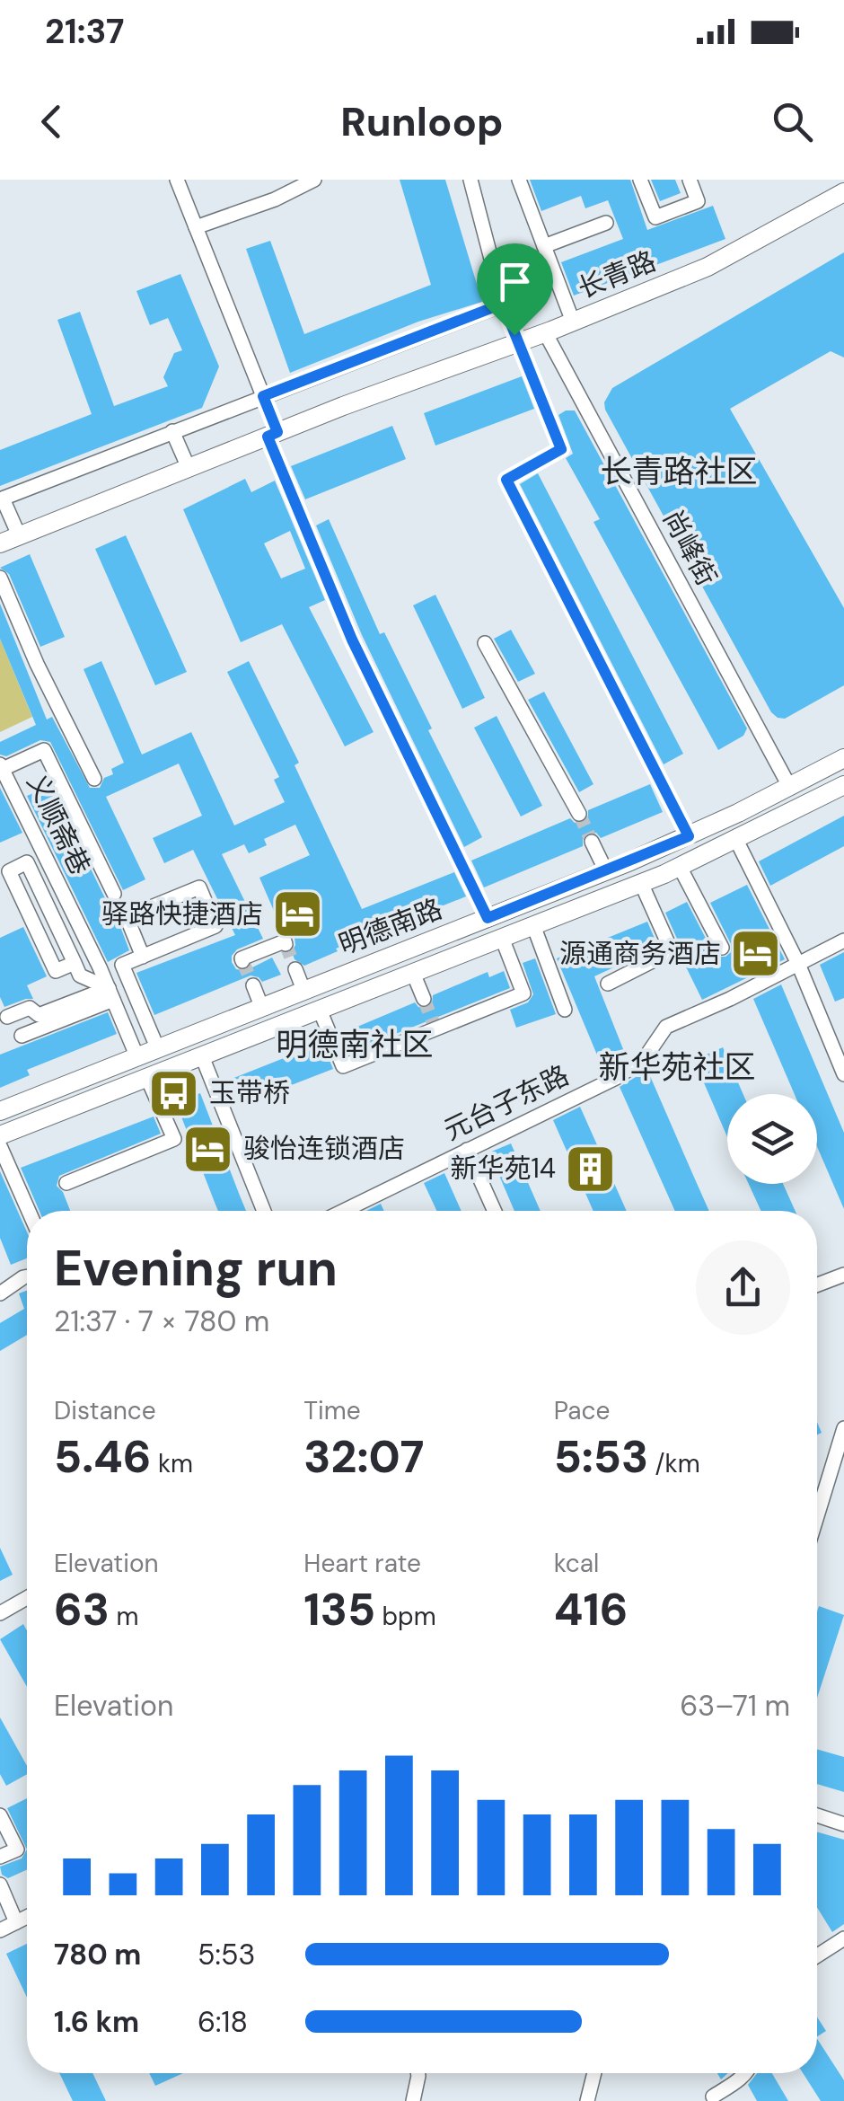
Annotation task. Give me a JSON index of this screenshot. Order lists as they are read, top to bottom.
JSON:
{
  "streets": {
    "main road": ["长青路", "明德南路"],
    "street": ["尚峰街", "义顺斋巷", "元台子东路"]
  },
  "crossings": [
    ["长青路", "尚峰街"],
    ["尚峰街", "明德南路"],
    ["义顺斋巷", "明德南路"]
  ],
  "districts": ["长青路社区", "明德南社区", "新华苑社区"],
  "places": {
    "hotel": ["驿路快捷酒店", "源通商务酒店", "骏怡连锁酒店"],
    "bus stop": ["玉带桥"],
    "building": ["新华苑14"]
  },
  "page": {
    "status": "21:37",
    "header": "Runloop",
    "heading": ["Evening run", "21:37 · 7 × 780 m"],
    "stats": [
      ["Distance", "5.46 km"],
      ["Time", "32:07"],
      ["Pace", "5:53 /km"],
      ["Elevation", "63 m"],
      ["Heart rate", "135 bpm"],
      ["kcal", "416"]
    ],
    "chart": ["Elevation", "63–71 m"],
    "list": [
      {
        "name": "780 m",
        "note": "5:53"
      },
      {
        "name": "1.6 km",
        "note": "6:18"
      }
    ]
  }
}
